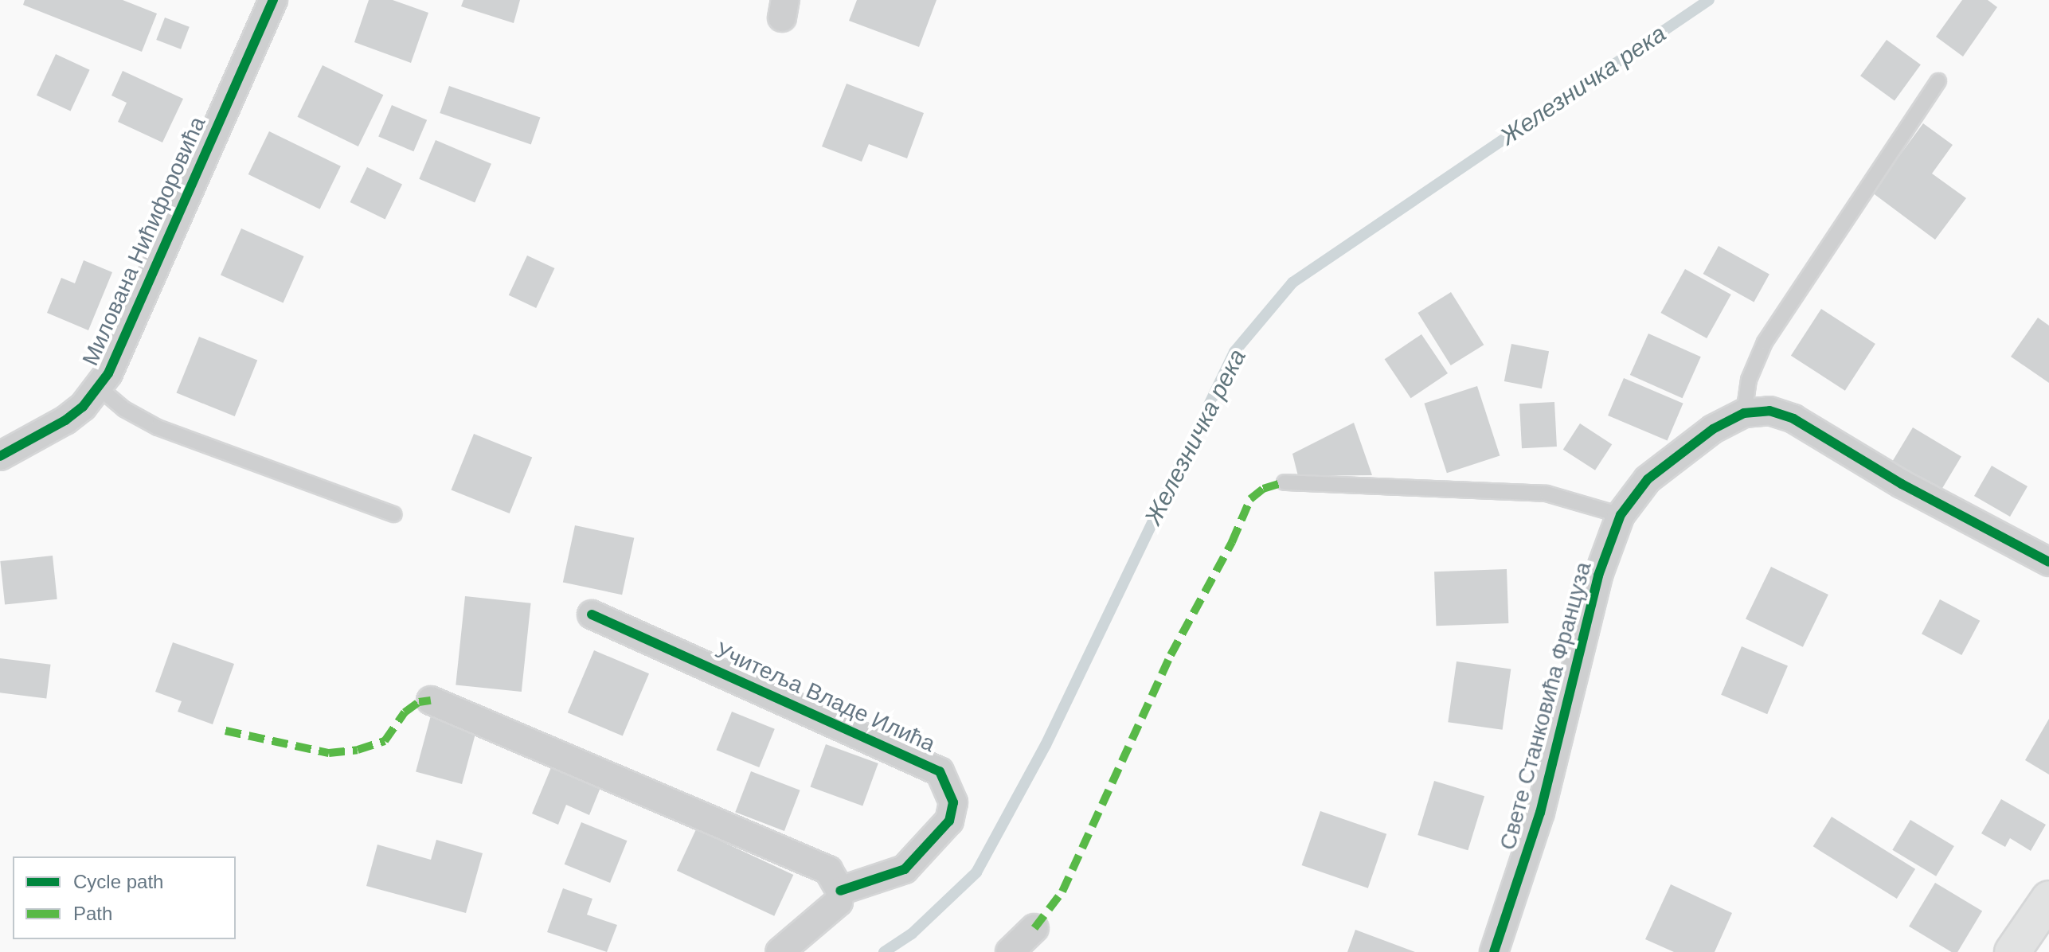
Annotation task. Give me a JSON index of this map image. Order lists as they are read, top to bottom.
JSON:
{
  "streets": {
    "street": ["Милована Нићифоровића", "Учитеља Владе Илића", "Свете Станковића Француза"]
  },
  "water": ["Железничка река"],
  "legend": ["Cycle path", "Path"]
}
